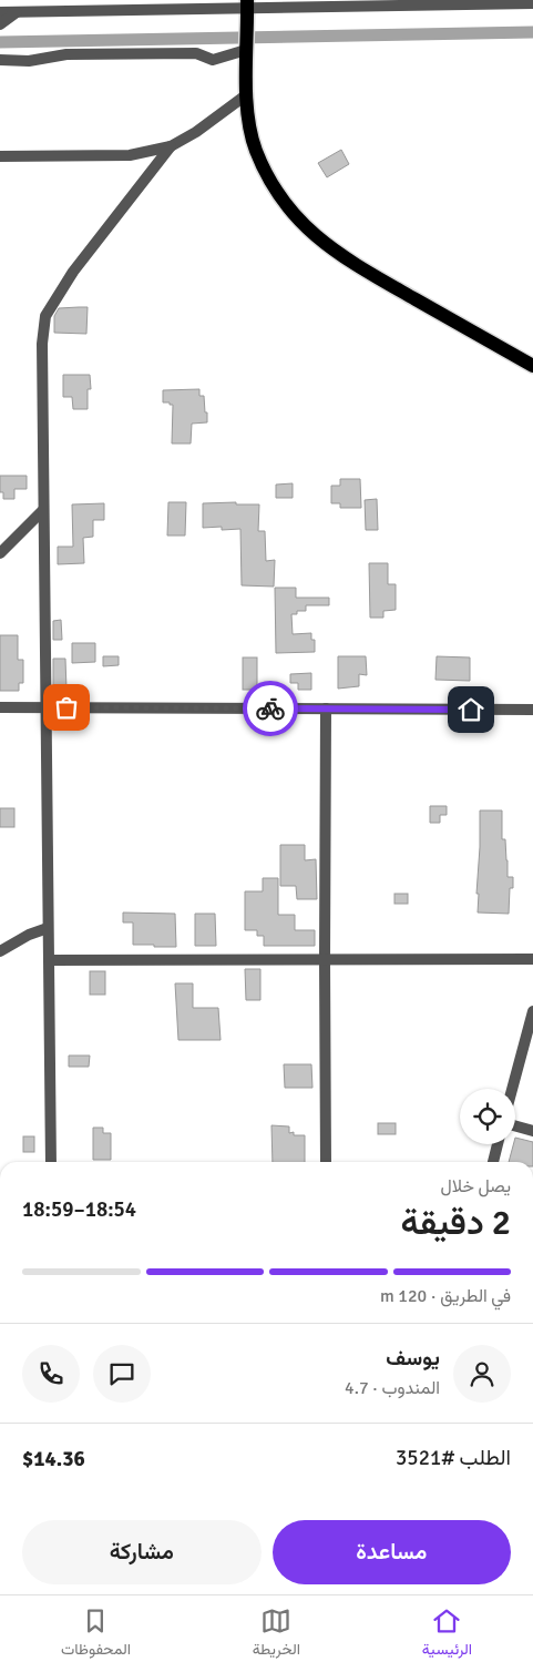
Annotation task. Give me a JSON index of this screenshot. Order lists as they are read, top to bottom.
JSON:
{
  "page": {
    "heading": ["2 دقيقة", "يصل خلال", "18:54–18:59"],
    "panel": [
      "يوسف",
      "المندوب · 4.7",
      "الطلب #3521",
      "$14.36"
    ],
    "bar": "في الطريق · 120 m",
    "buttons": ["مساعدة", "مشاركة"],
    "tabs": ["الرئيسية", "الخريطة", "المحفوظات"]
  }
}
